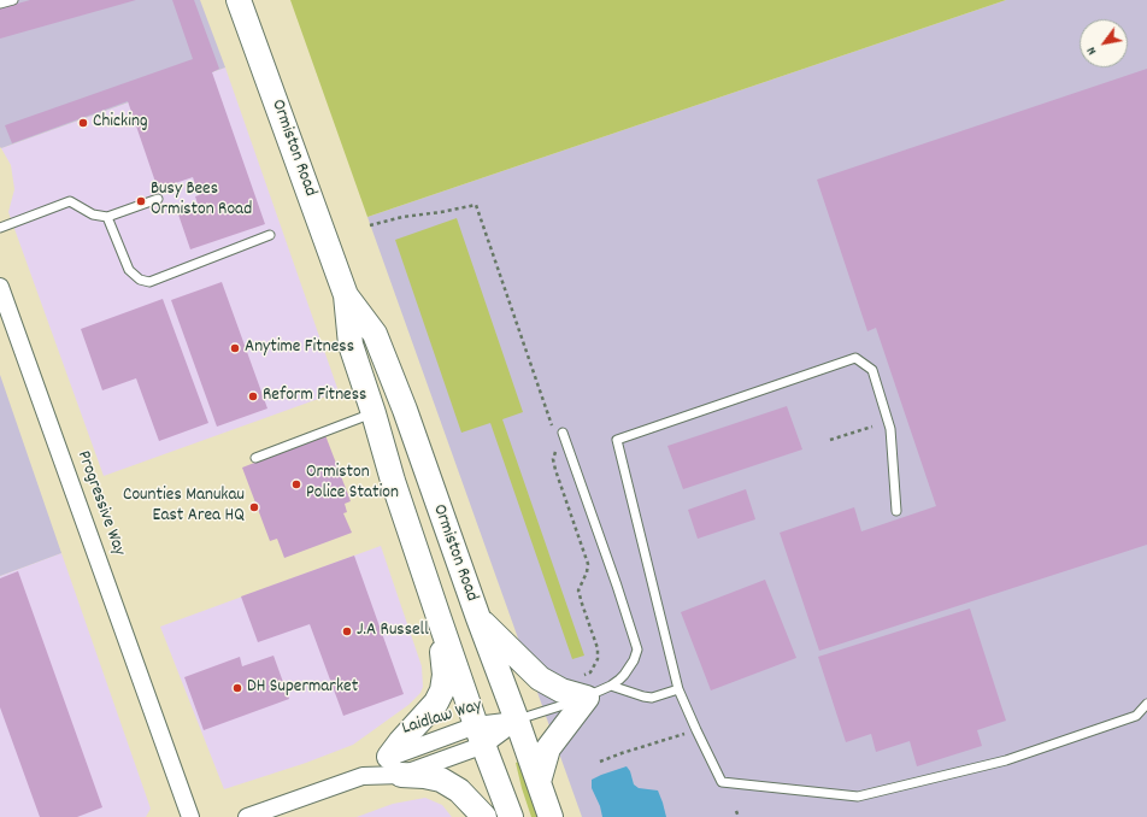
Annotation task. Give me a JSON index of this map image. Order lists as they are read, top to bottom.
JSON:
{
  "streets": {
    "main road": ["Ormiston Road"],
    "street": ["Progressive Way", "Laidlaw Way"]
  },
  "crossings": [
    ["Ormiston Road", "Laidlaw Way"]
  ],
  "places": [
    "Chicking",
    "Busy Bees Ormiston Road",
    "Anytime Fitness",
    "Reform Fitness",
    "Ormiston Police Station",
    "Counties Manukau East Area HQ",
    "J.A Russell",
    "DH Supermarket"
  ],
  "north": "bottom left"
}
